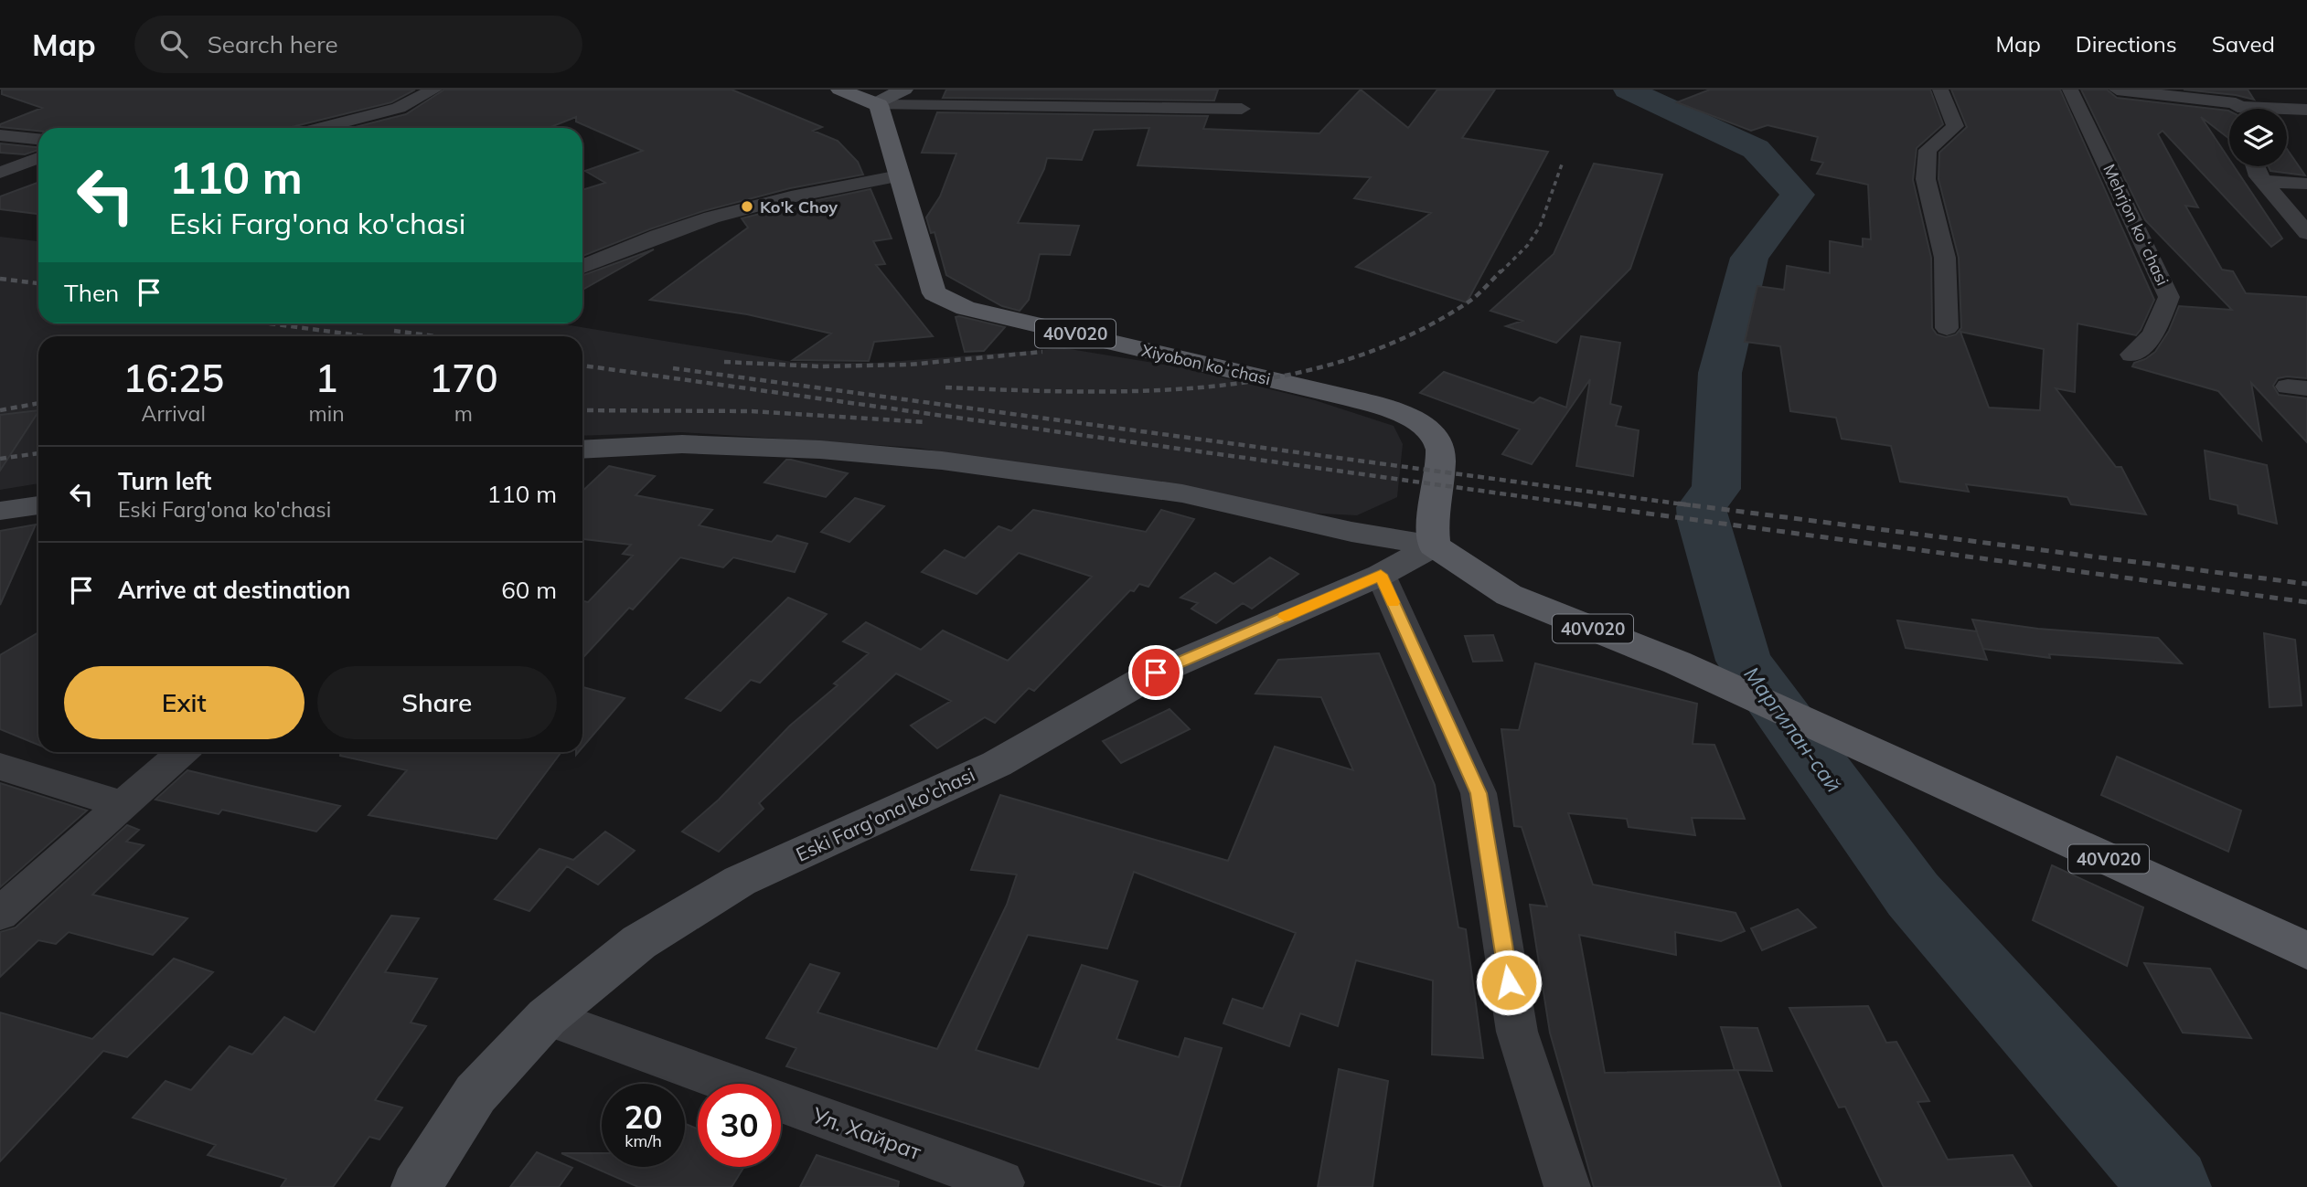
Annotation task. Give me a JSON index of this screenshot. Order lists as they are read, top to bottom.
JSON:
{
  "streets": {
    "main road": ["40V020", "Xiyobon koʻchasi"],
    "street": ["Mehrjon koʻchasi", "Eski Farg'ona ko'chasi", "Ул. Хайрат"]
  },
  "crossings": [
    ["40V020", "Xiyobon koʻchasi"],
    ["40V020", "Eski Farg'ona ko'chasi"],
    ["Xiyobon koʻchasi", "Eski Farg'ona ko'chasi"],
    ["Eski Farg'ona ko'chasi", "Ул. Хайрат"]
  ],
  "water": ["Маргилан-сай"],
  "places": ["Ko'k Choy"],
  "page": {
    "header": "Map",
    "search": "Search here",
    "nav": ["Map", "Directions", "Saved"],
    "turn": ["110 m", "Eski Farg'ona ko'chasi"],
    "then": "Then",
    "eta": [
      "16:25",
      "Arrival",
      "1",
      "min",
      "170",
      "m"
    ],
    "list": [
      {
        "name": "Turn left",
        "note": "Eski Farg'ona ko'chasi",
        "value": "110 m"
      },
      {
        "name": "Arrive at destination",
        "value": "60 m"
      }
    ],
    "buttons": ["Exit", "Share"],
    "speed": "20 km/h",
    "limit": "30"
  }
}
